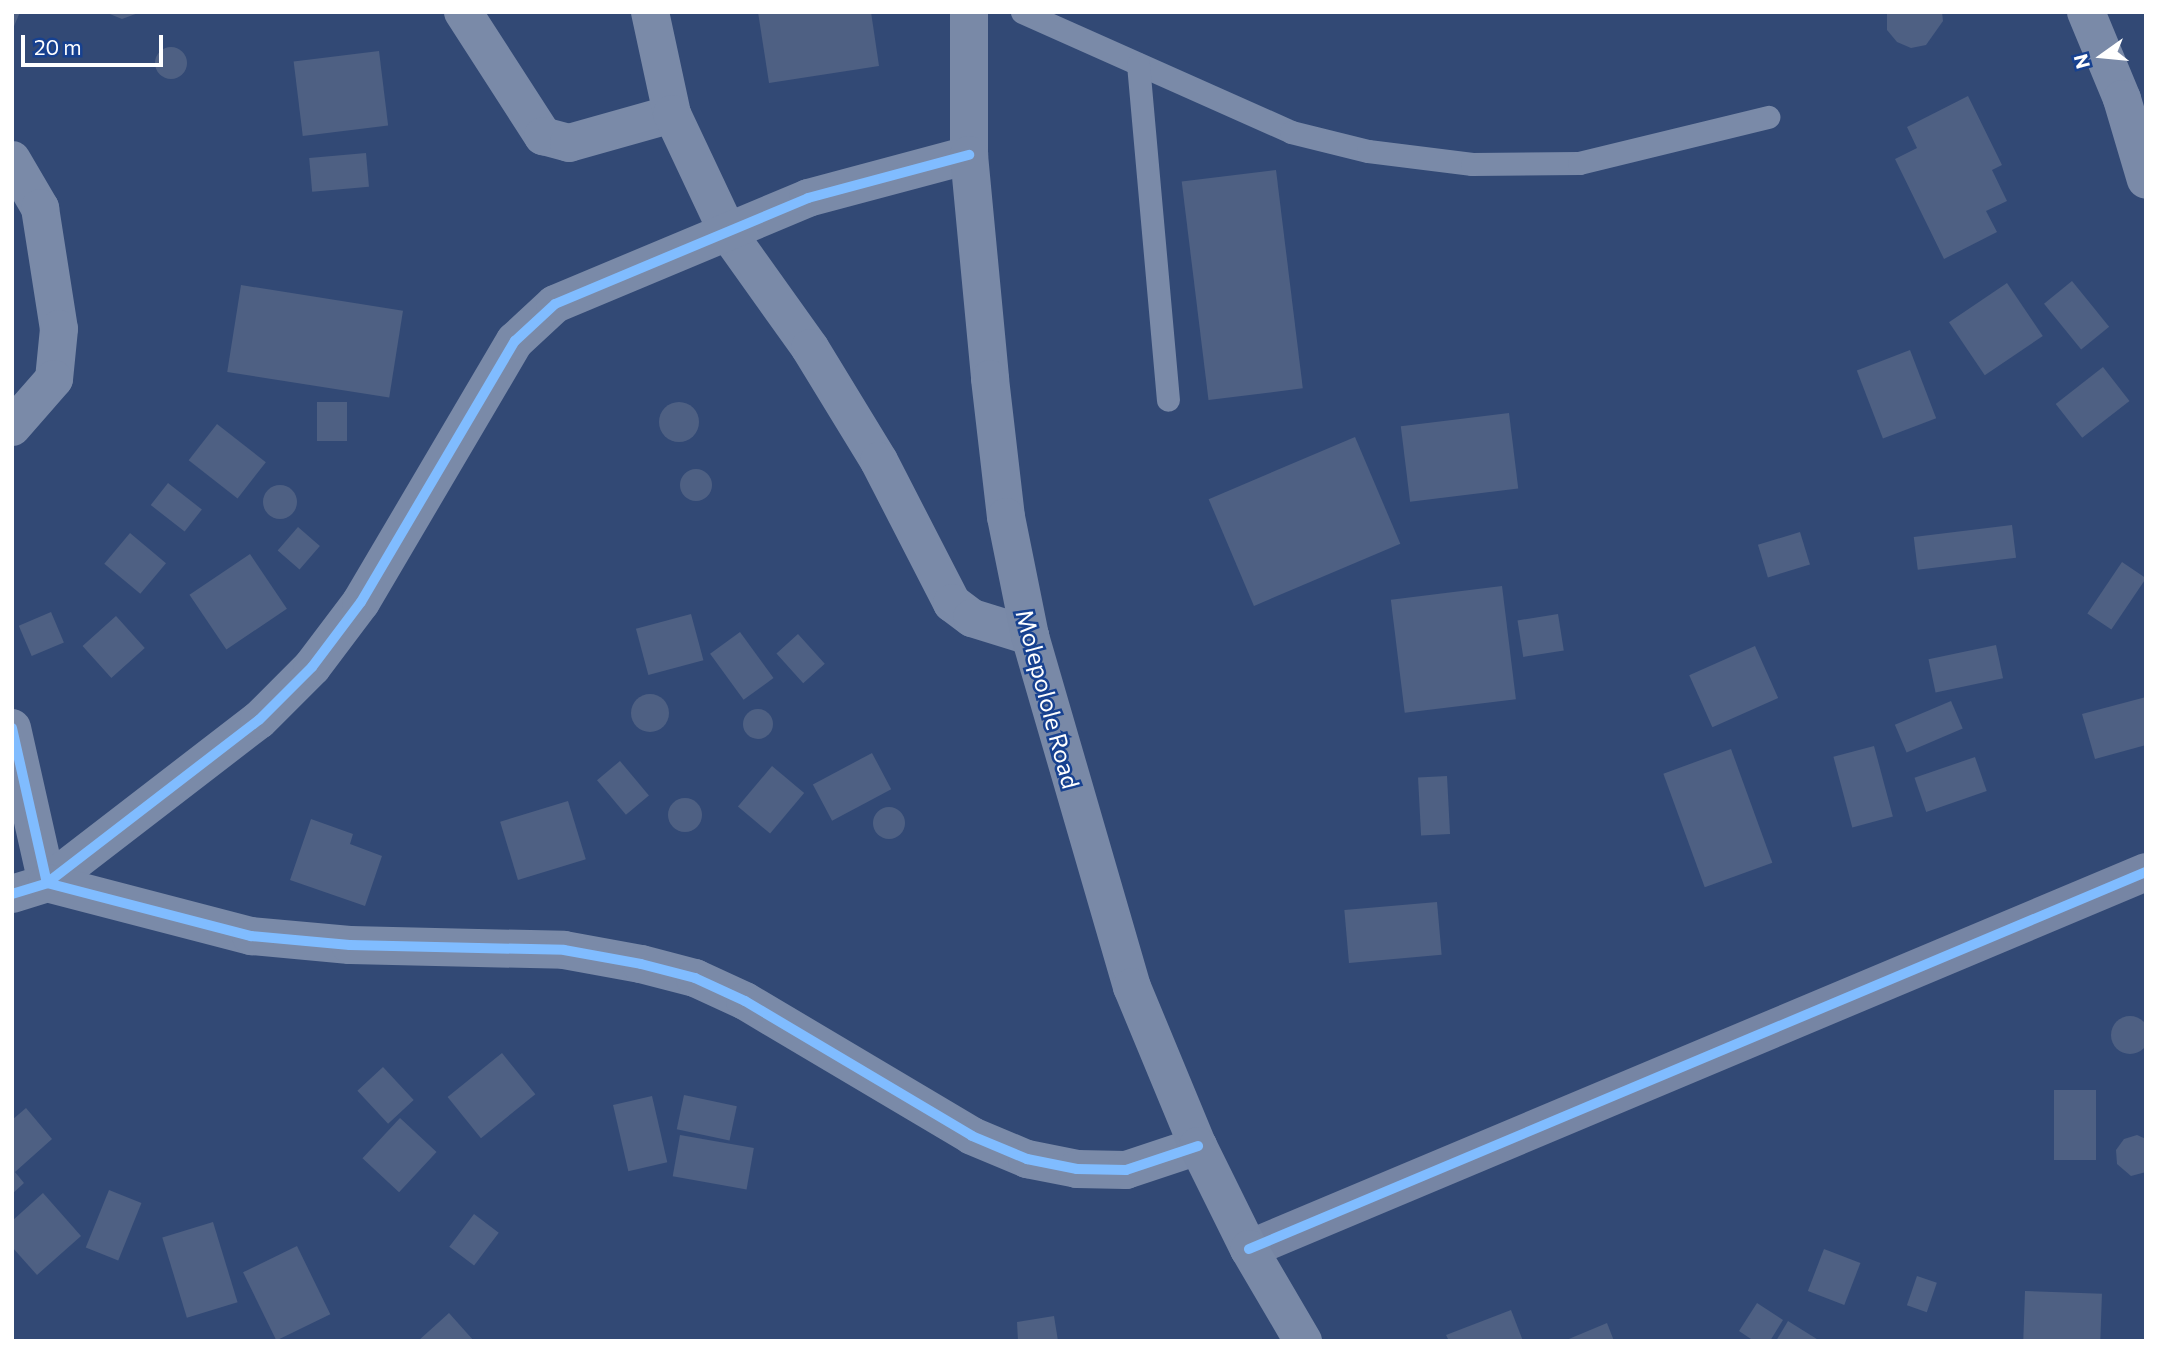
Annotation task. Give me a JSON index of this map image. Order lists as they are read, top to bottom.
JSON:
{
  "streets": {
    "main road": ["Molepolole Road"]
  },
  "scale_bar": "20 m",
  "north": "left"
}
